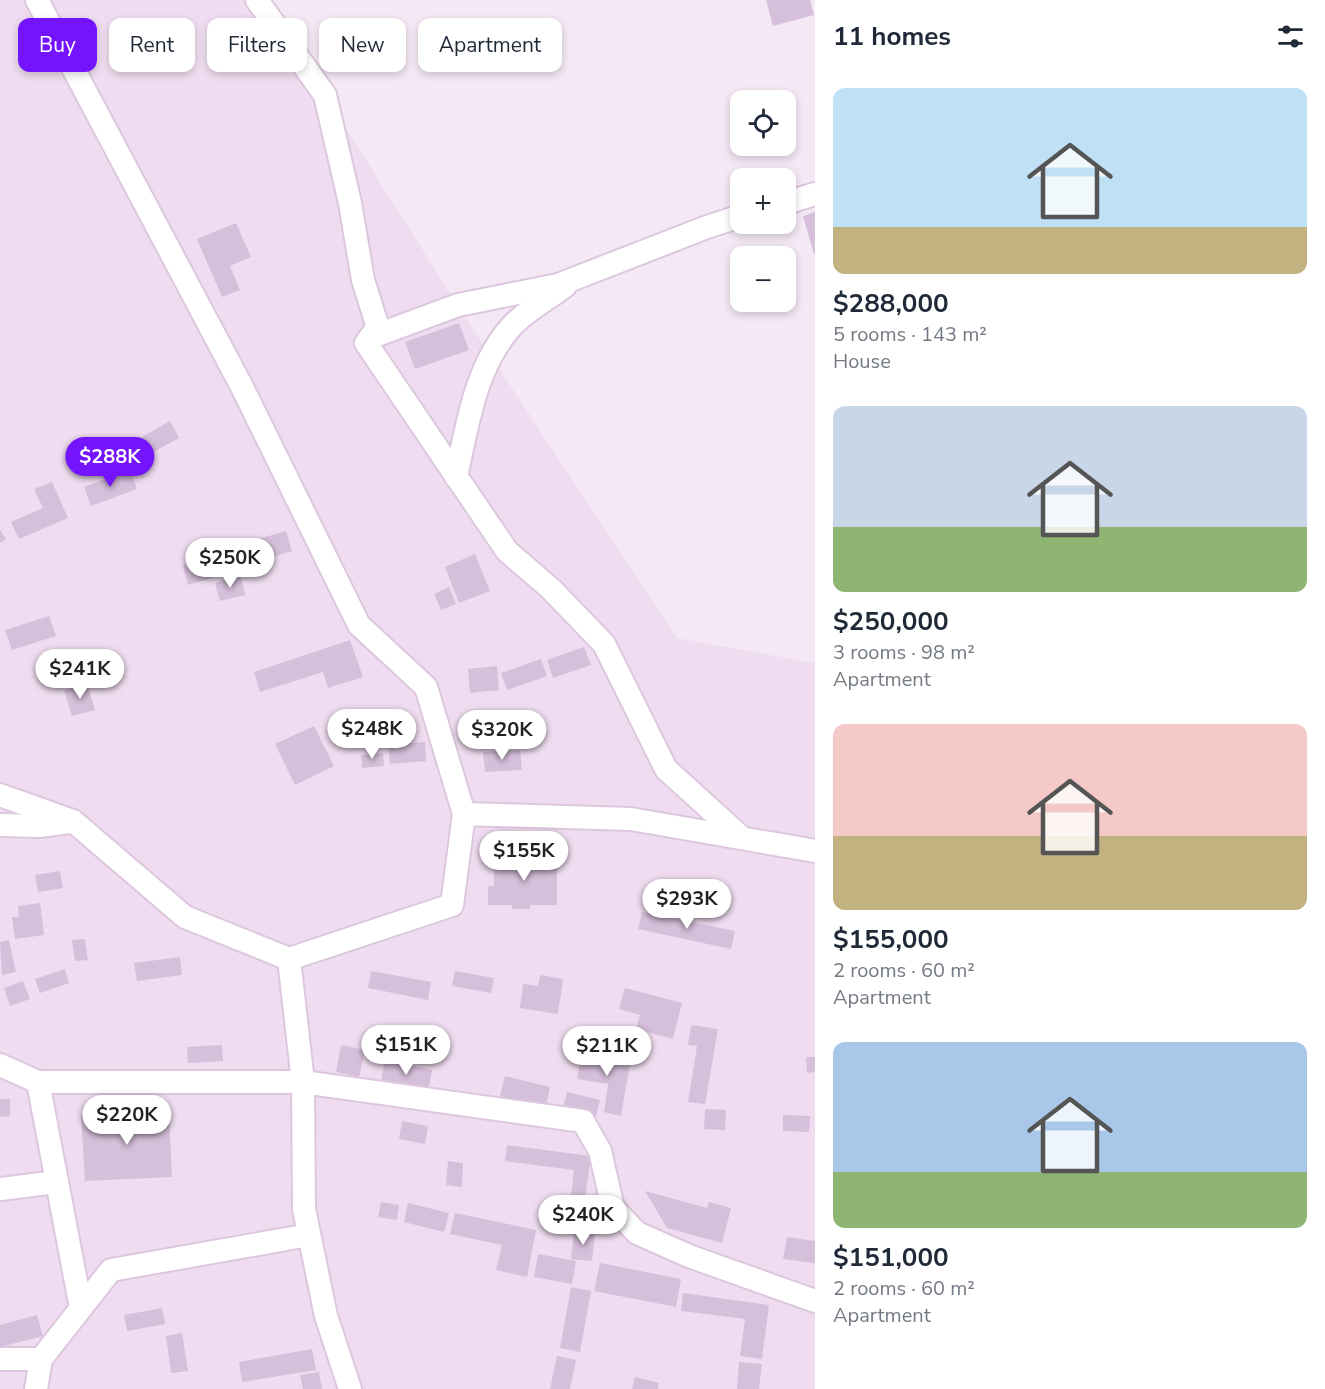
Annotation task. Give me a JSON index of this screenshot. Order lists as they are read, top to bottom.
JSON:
{
  "page": {
    "heading": "11 homes",
    "chip": [
      "Buy",
      "Rent",
      "Filters",
      "New",
      "Apartment"
    ],
    "list": [
      {
        "name": "$288,000",
        "note": "5 rooms · 143 m² · House"
      },
      {
        "name": "$250,000",
        "note": "3 rooms · 98 m² · Apartment"
      },
      {
        "name": "$155,000",
        "note": "2 rooms · 60 m² · Apartment"
      },
      {
        "name": "$151,000",
        "note": "2 rooms · 60 m² · Apartment"
      }
    ],
    "map_buttons": ["+", "−"],
    "price": [
      "$288K",
      "$250K",
      "$241K",
      "$248K",
      "$320K",
      "$155K",
      "$293K",
      "$151K",
      "$211K",
      "$220K",
      "$240K"
    ]
  }
}
